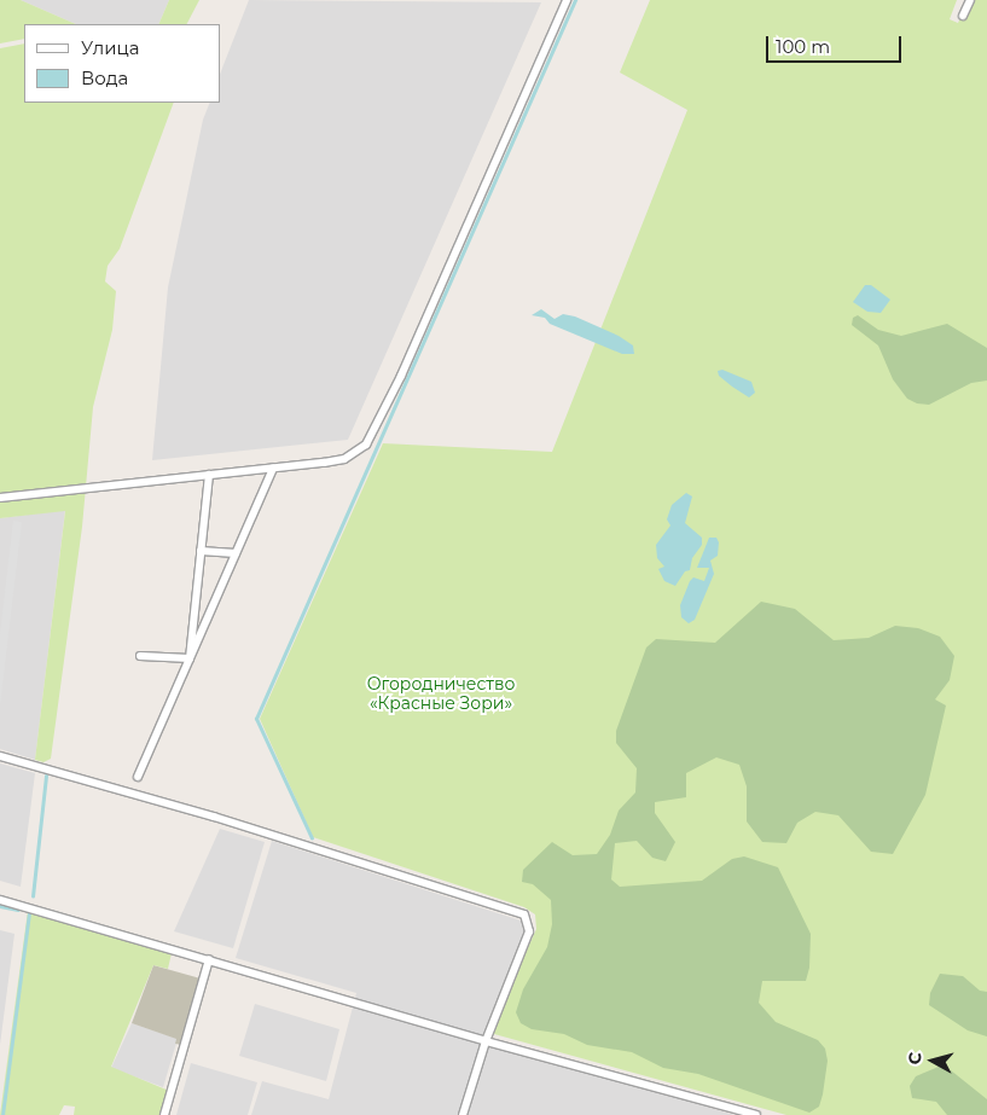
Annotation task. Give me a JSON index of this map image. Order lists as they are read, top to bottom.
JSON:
{
  "parks": ["Огородничество «Красные Зори»"],
  "legend": ["Улица", "Вода"],
  "scale_bar": "100 m",
  "north": "left"
}
